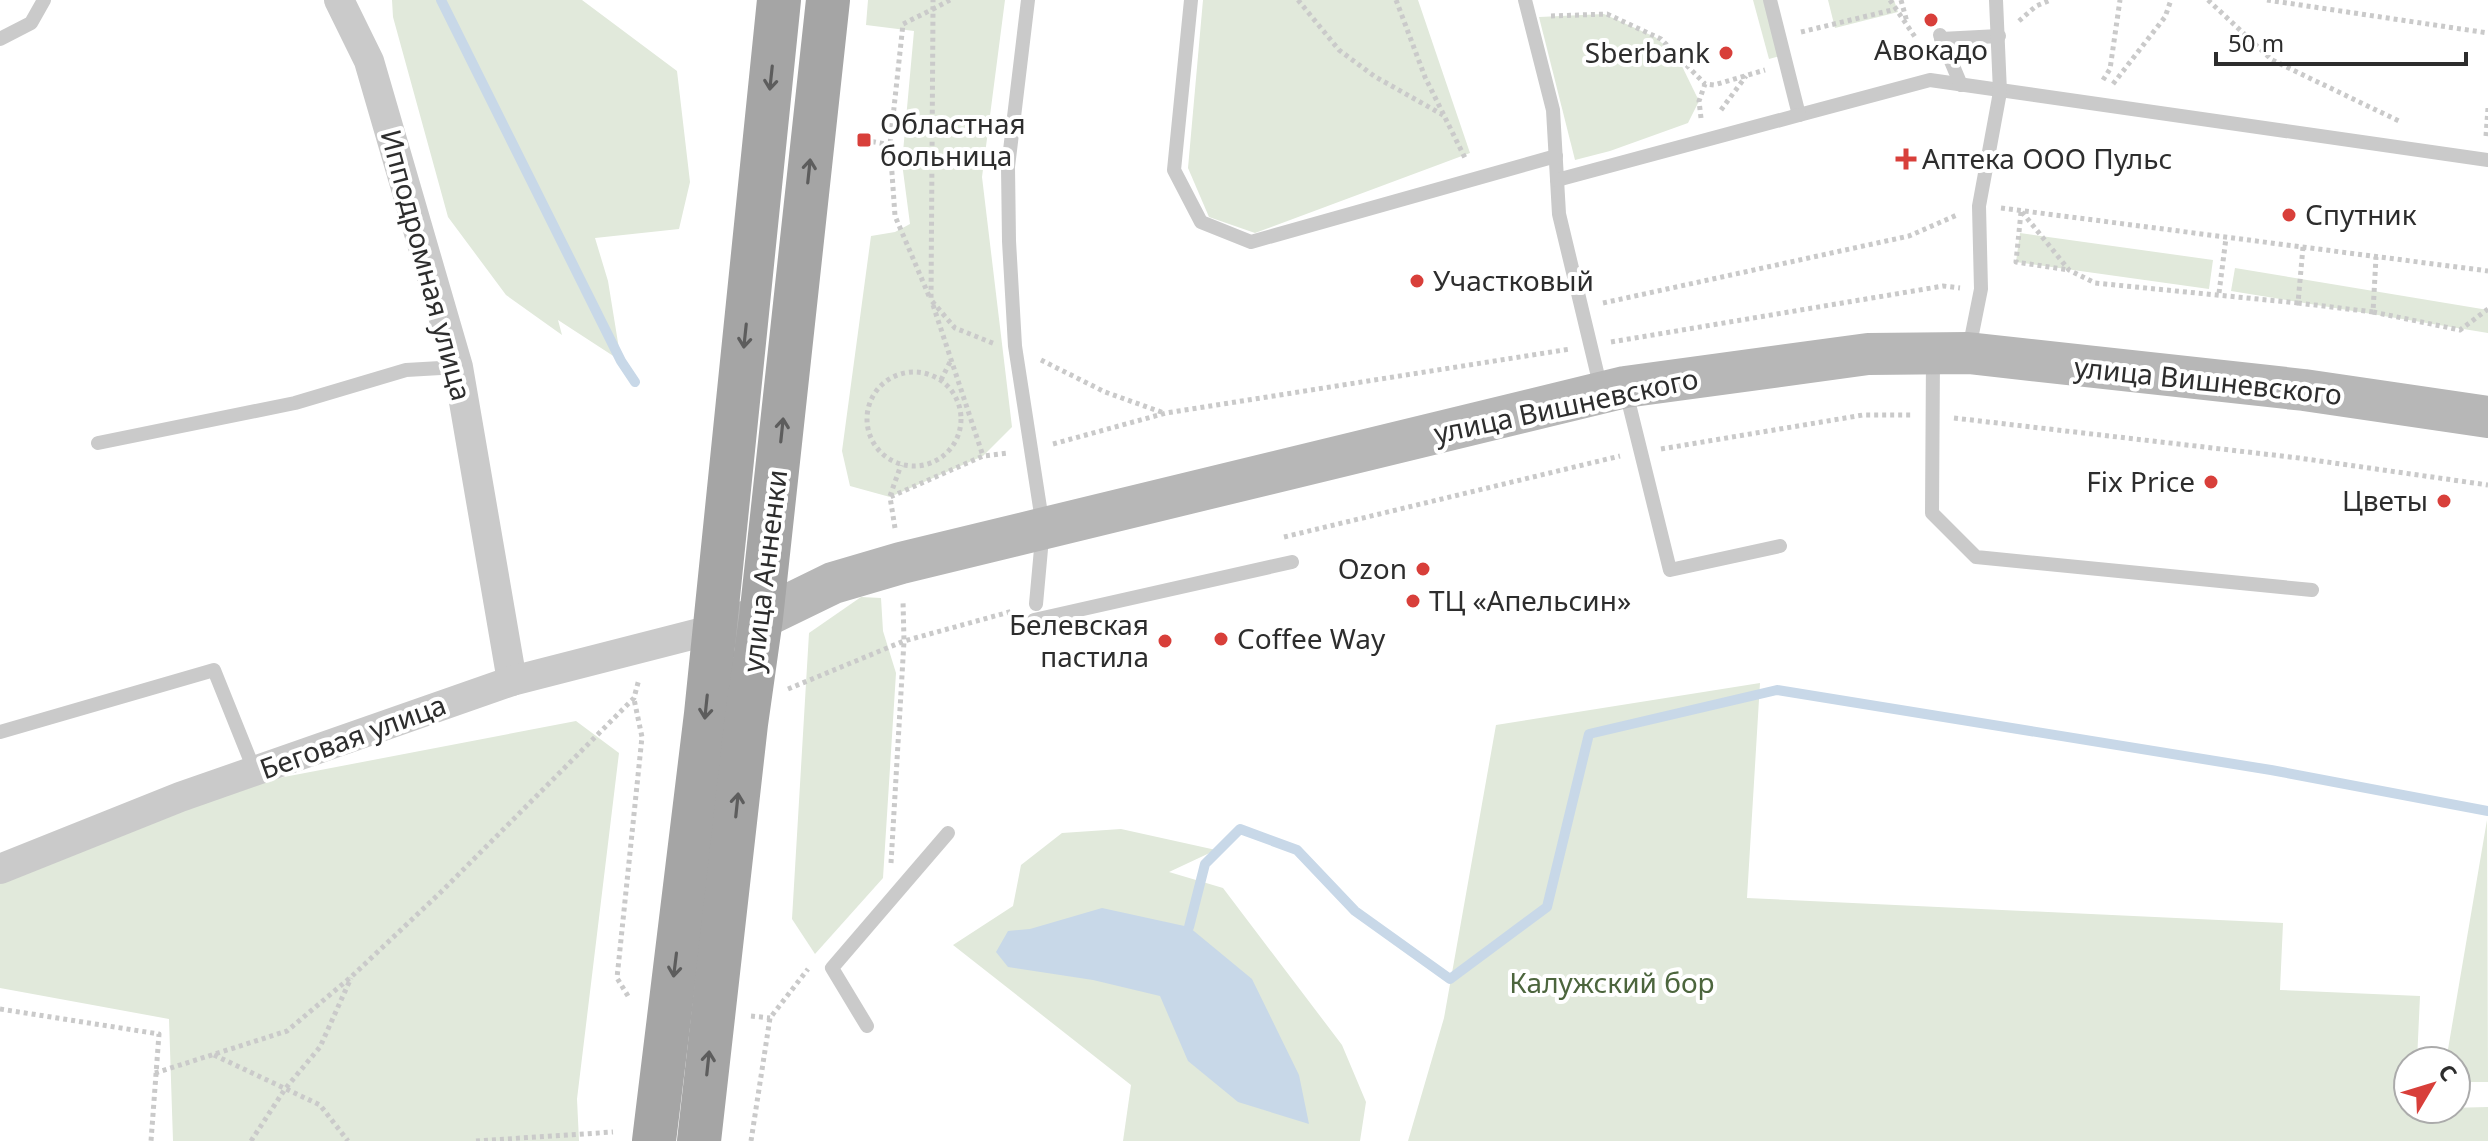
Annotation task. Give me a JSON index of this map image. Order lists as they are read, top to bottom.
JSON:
{
  "streets": {
    "main road": ["улица Анненки"],
    "street": ["Ипподромная улица", "улица Вишневского", "Беговая улица"]
  },
  "crossings": [
    ["Ипподромная улица", "Беговая улица"],
    ["улица Вишневского", "улица Анненки"],
    ["улица Вишневского", "Беговая улица"],
    ["улица Анненки", "Беговая улица"]
  ],
  "parks": ["Калужский бор"],
  "places": {
    "other": [
      "Авокадо",
      "Sberbank",
      "Спутник",
      "Участковый",
      "Fix Price",
      "Цветы",
      "Ozon",
      "ТЦ «Апельсин»",
      "Coffee Way",
      "Белевская пастила"
    ],
    "transit": ["Областная больница"],
    "health": ["Аптека ООО Пульс"]
  },
  "scale_bar": "50 m",
  "north": "top right"
}
